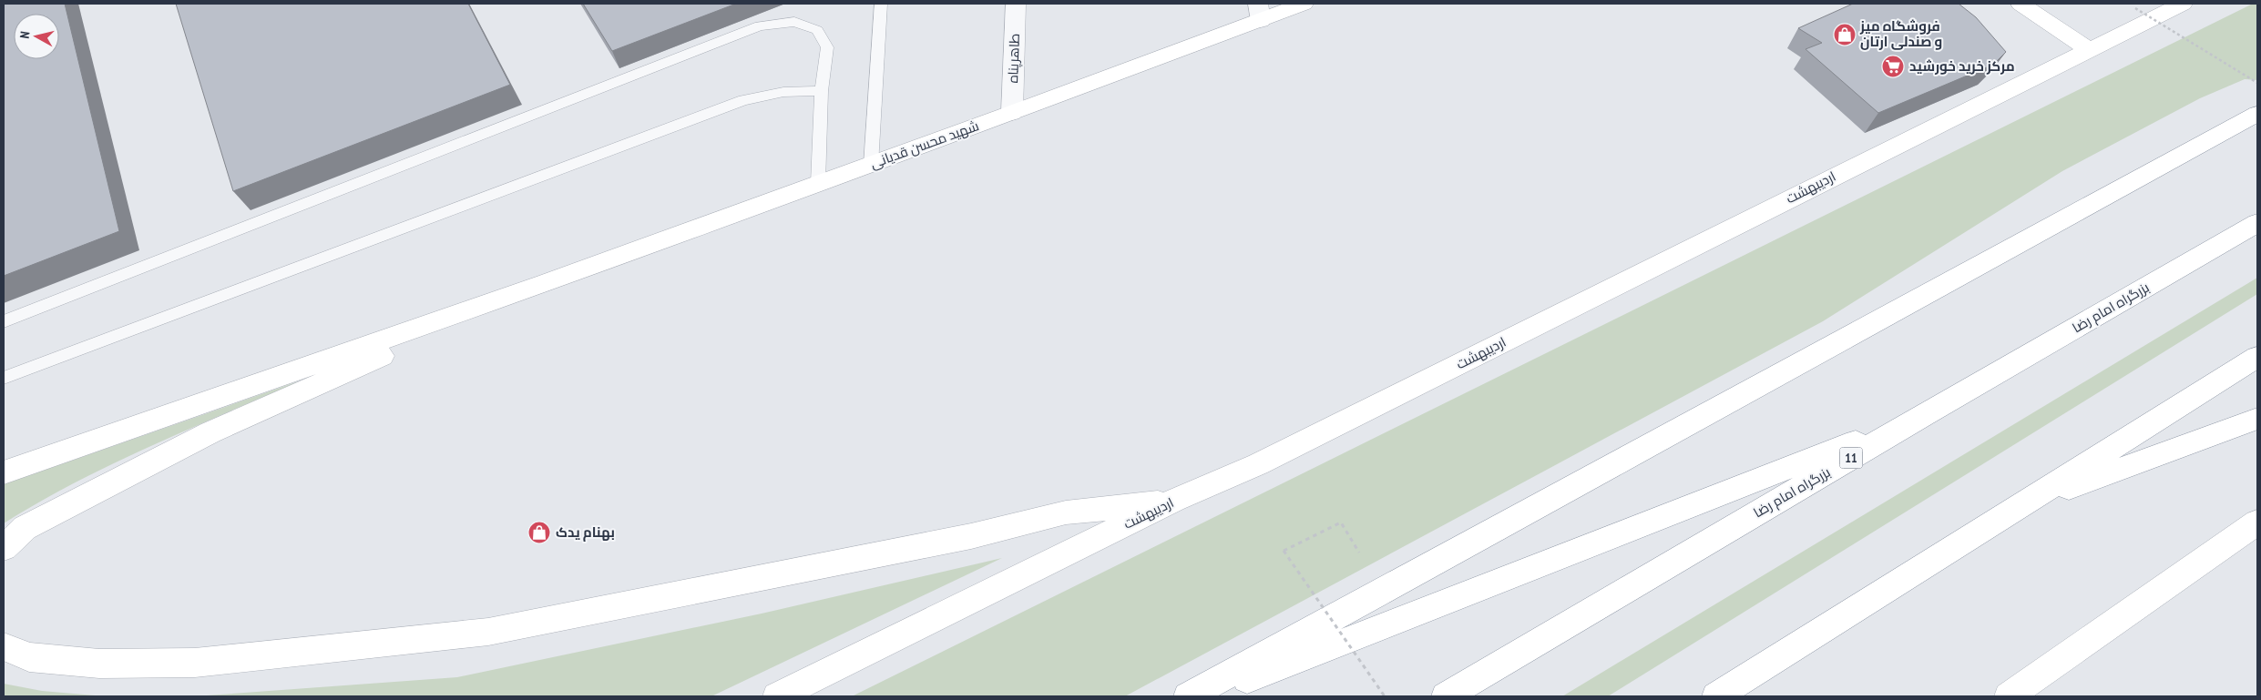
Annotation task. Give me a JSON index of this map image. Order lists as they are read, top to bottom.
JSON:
{
  "streets": {
    "main road": [
      "شهید محسن قدیانی",
      "اردیبهشت",
      "بزرگراه امام رضا",
      "11"
    ],
    "street": ["طاهرپناه"]
  },
  "crossings": [
    ["طاهرپناه", "شهید محسن قدیانی"]
  ],
  "places": {
    "shop": ["فروشگاه میز و صندلی ارتان", "بهنام یدک"],
    "supermarket": ["مرکز خرید خورشید"]
  },
  "north": "left"
}
